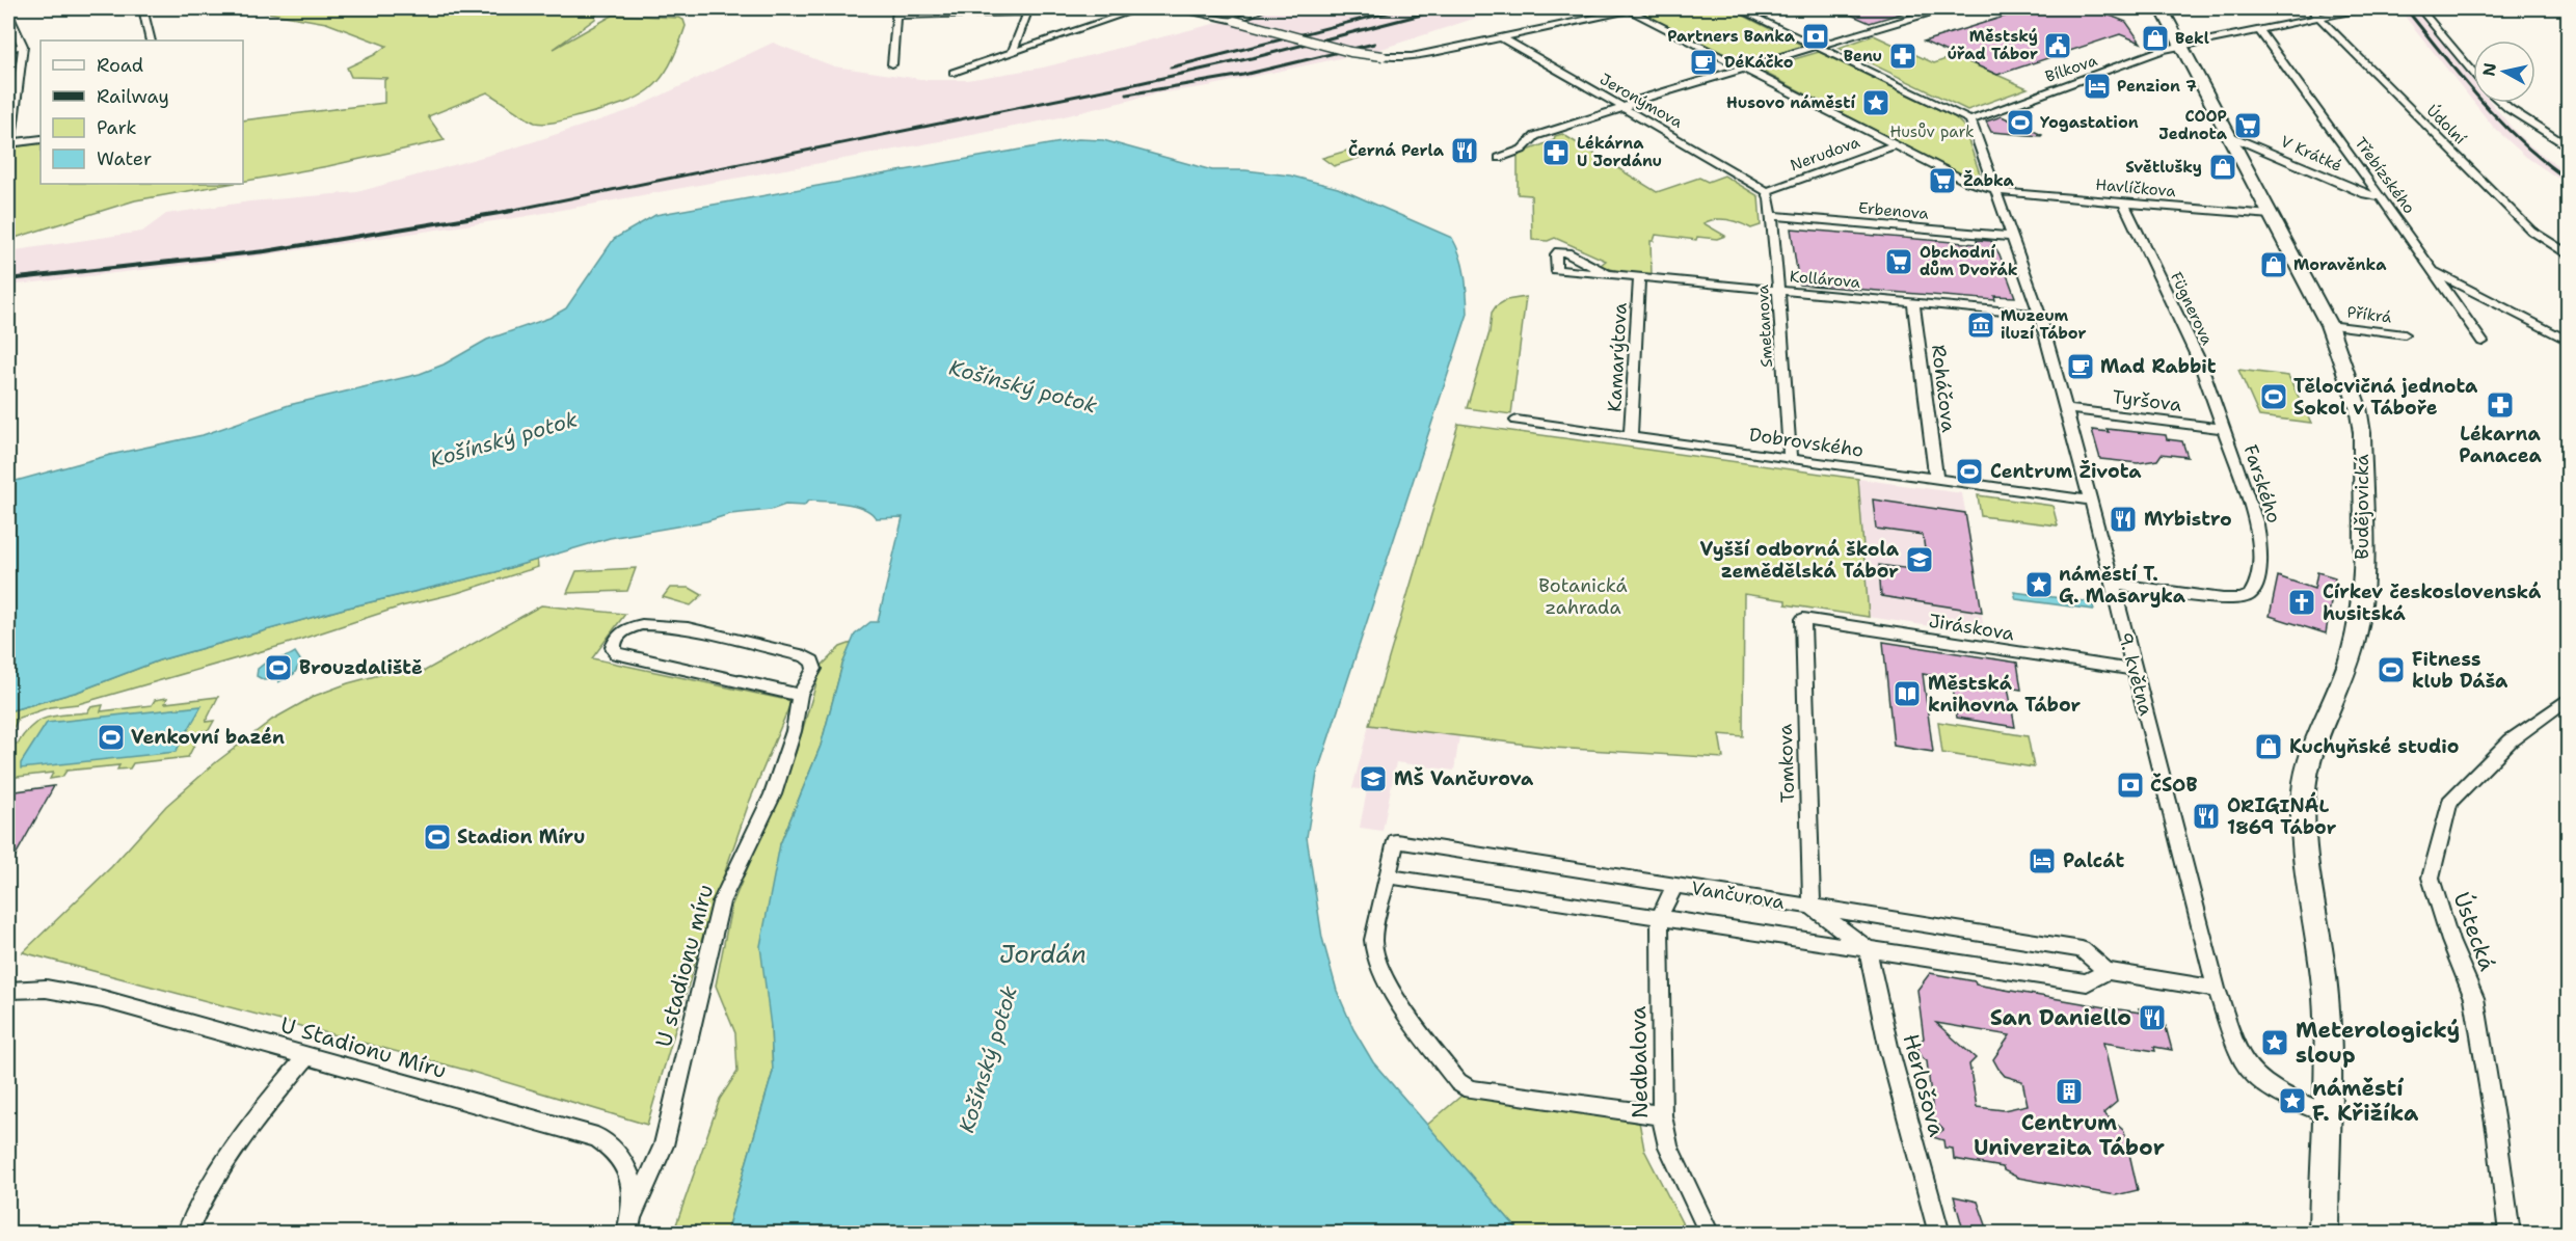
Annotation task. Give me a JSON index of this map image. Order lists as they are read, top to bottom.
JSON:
{
  "streets": {
    "main road": ["Budějovická"],
    "street": [
      "Bílkova",
      "Jeronýmova",
      "Údolní",
      "Nerudova",
      "V Krátké",
      "Třebízského",
      "Havlíčkova",
      "Erbenova",
      "Kollárova",
      "Fügnerova",
      "Příkrá",
      "Smetanova",
      "Kamarýtova",
      "Roháčova",
      "Tyršova",
      "Dobrovského",
      "Farského",
      "Jiráskova",
      "9. května",
      "Tomkova",
      "Vančurova",
      "Ústecká",
      "U stadionu míru",
      "U Stadionu Míru",
      "Nedbalova",
      "Herlošova"
    ]
  },
  "crossings": [
    ["Bílkova", "Údolní"],
    ["Bílkova", "Třebízského"],
    ["Bílkova", "Budějovická"],
    ["Jeronýmova", "Nerudova"],
    ["Jeronýmova", "Smetanova"],
    ["Nerudova", "Smetanova"],
    ["V Krátké", "Třebízského"],
    ["V Krátké", "Budějovická"],
    ["Havlíčkova", "Fügnerova"],
    ["Havlíčkova", "Budějovická"],
    ["Havlíčkova", "9. května"],
    ["Erbenova", "Smetanova"],
    ["Erbenova", "9. května"],
    ["Kollárova", "Smetanova"],
    ["Kollárova", "Kamarýtova"],
    ["Kollárova", "Roháčova"],
    ["Kollárova", "9. května"],
    ["Fügnerova", "Tyršova"],
    ["Fügnerova", "Farského"],
    ["Příkrá", "Budějovická"],
    ["Smetanova", "Dobrovského"],
    ["Kamarýtova", "Dobrovského"],
    ["Roháčova", "Dobrovského"],
    ["Tyršova", "Farského"],
    ["Tyršova", "9. května"],
    ["Dobrovského", "9. května"],
    ["Farského", "9. května"],
    ["Budějovická", "9. května"],
    ["Jiráskova", "9. května"],
    ["Jiráskova", "Tomkova"],
    ["9. května", "Vančurova"],
    ["Tomkova", "Vančurova"],
    ["Vančurova", "Nedbalova"],
    ["Vančurova", "Herlošova"],
    ["U stadionu míru", "U Stadionu Míru"]
  ],
  "water": ["Košínský potok", "Jordán"],
  "parks": ["Husův park", "Botanická zahrada"],
  "places": {
    "bank": ["Partners Banka", "ČSOB"],
    "shop": [
      "Bekl",
      "Světlušky",
      "Moravěnka",
      "Kuchyňské studio"
    ],
    "public building": ["Městský úřad Tábor"],
    "pharmacy": ["Benu", "Lékárna U Jordánu", "Lékarna Panacea"],
    "cafe": ["DéKáčko", "Mad Rabbit"],
    "hotel": ["Penzion 7", "Palcát"],
    "place": [
      "Husovo náměstí",
      "náměstí T. G. Masaryka",
      "Meterologický sloup",
      "náměstí F. Křižíka"
    ],
    "sports": [
      "Yogastation",
      "Tělocvičná jednota Sokol v Táboře",
      "Centrum Života",
      "Brouzdaliště",
      "Fitness klub Dáša",
      "Venkovní bazén",
      "Stadion Míru"
    ],
    "supermarket": ["COOP Jednota", "Žabka", "Obchodní dům Dvořák"],
    "restaurant": [
      "Černá Perla",
      "MYbistro",
      "ORIGINÁL 1869 Tábor",
      "San Daniello"
    ],
    "museum": ["Muzeum iluzí Tábor"],
    "school or university": ["Vyšší odborná škola zemědělská Tábor", "MŠ Vančurova"],
    "church": ["Církev československá husitská"],
    "library": ["Městská knihovna Tábor"],
    "building": ["Centrum Univerzita Tábor"]
  },
  "legend": [
    "Road",
    "Railway",
    "Park",
    "Water"
  ],
  "north": "left"
}
